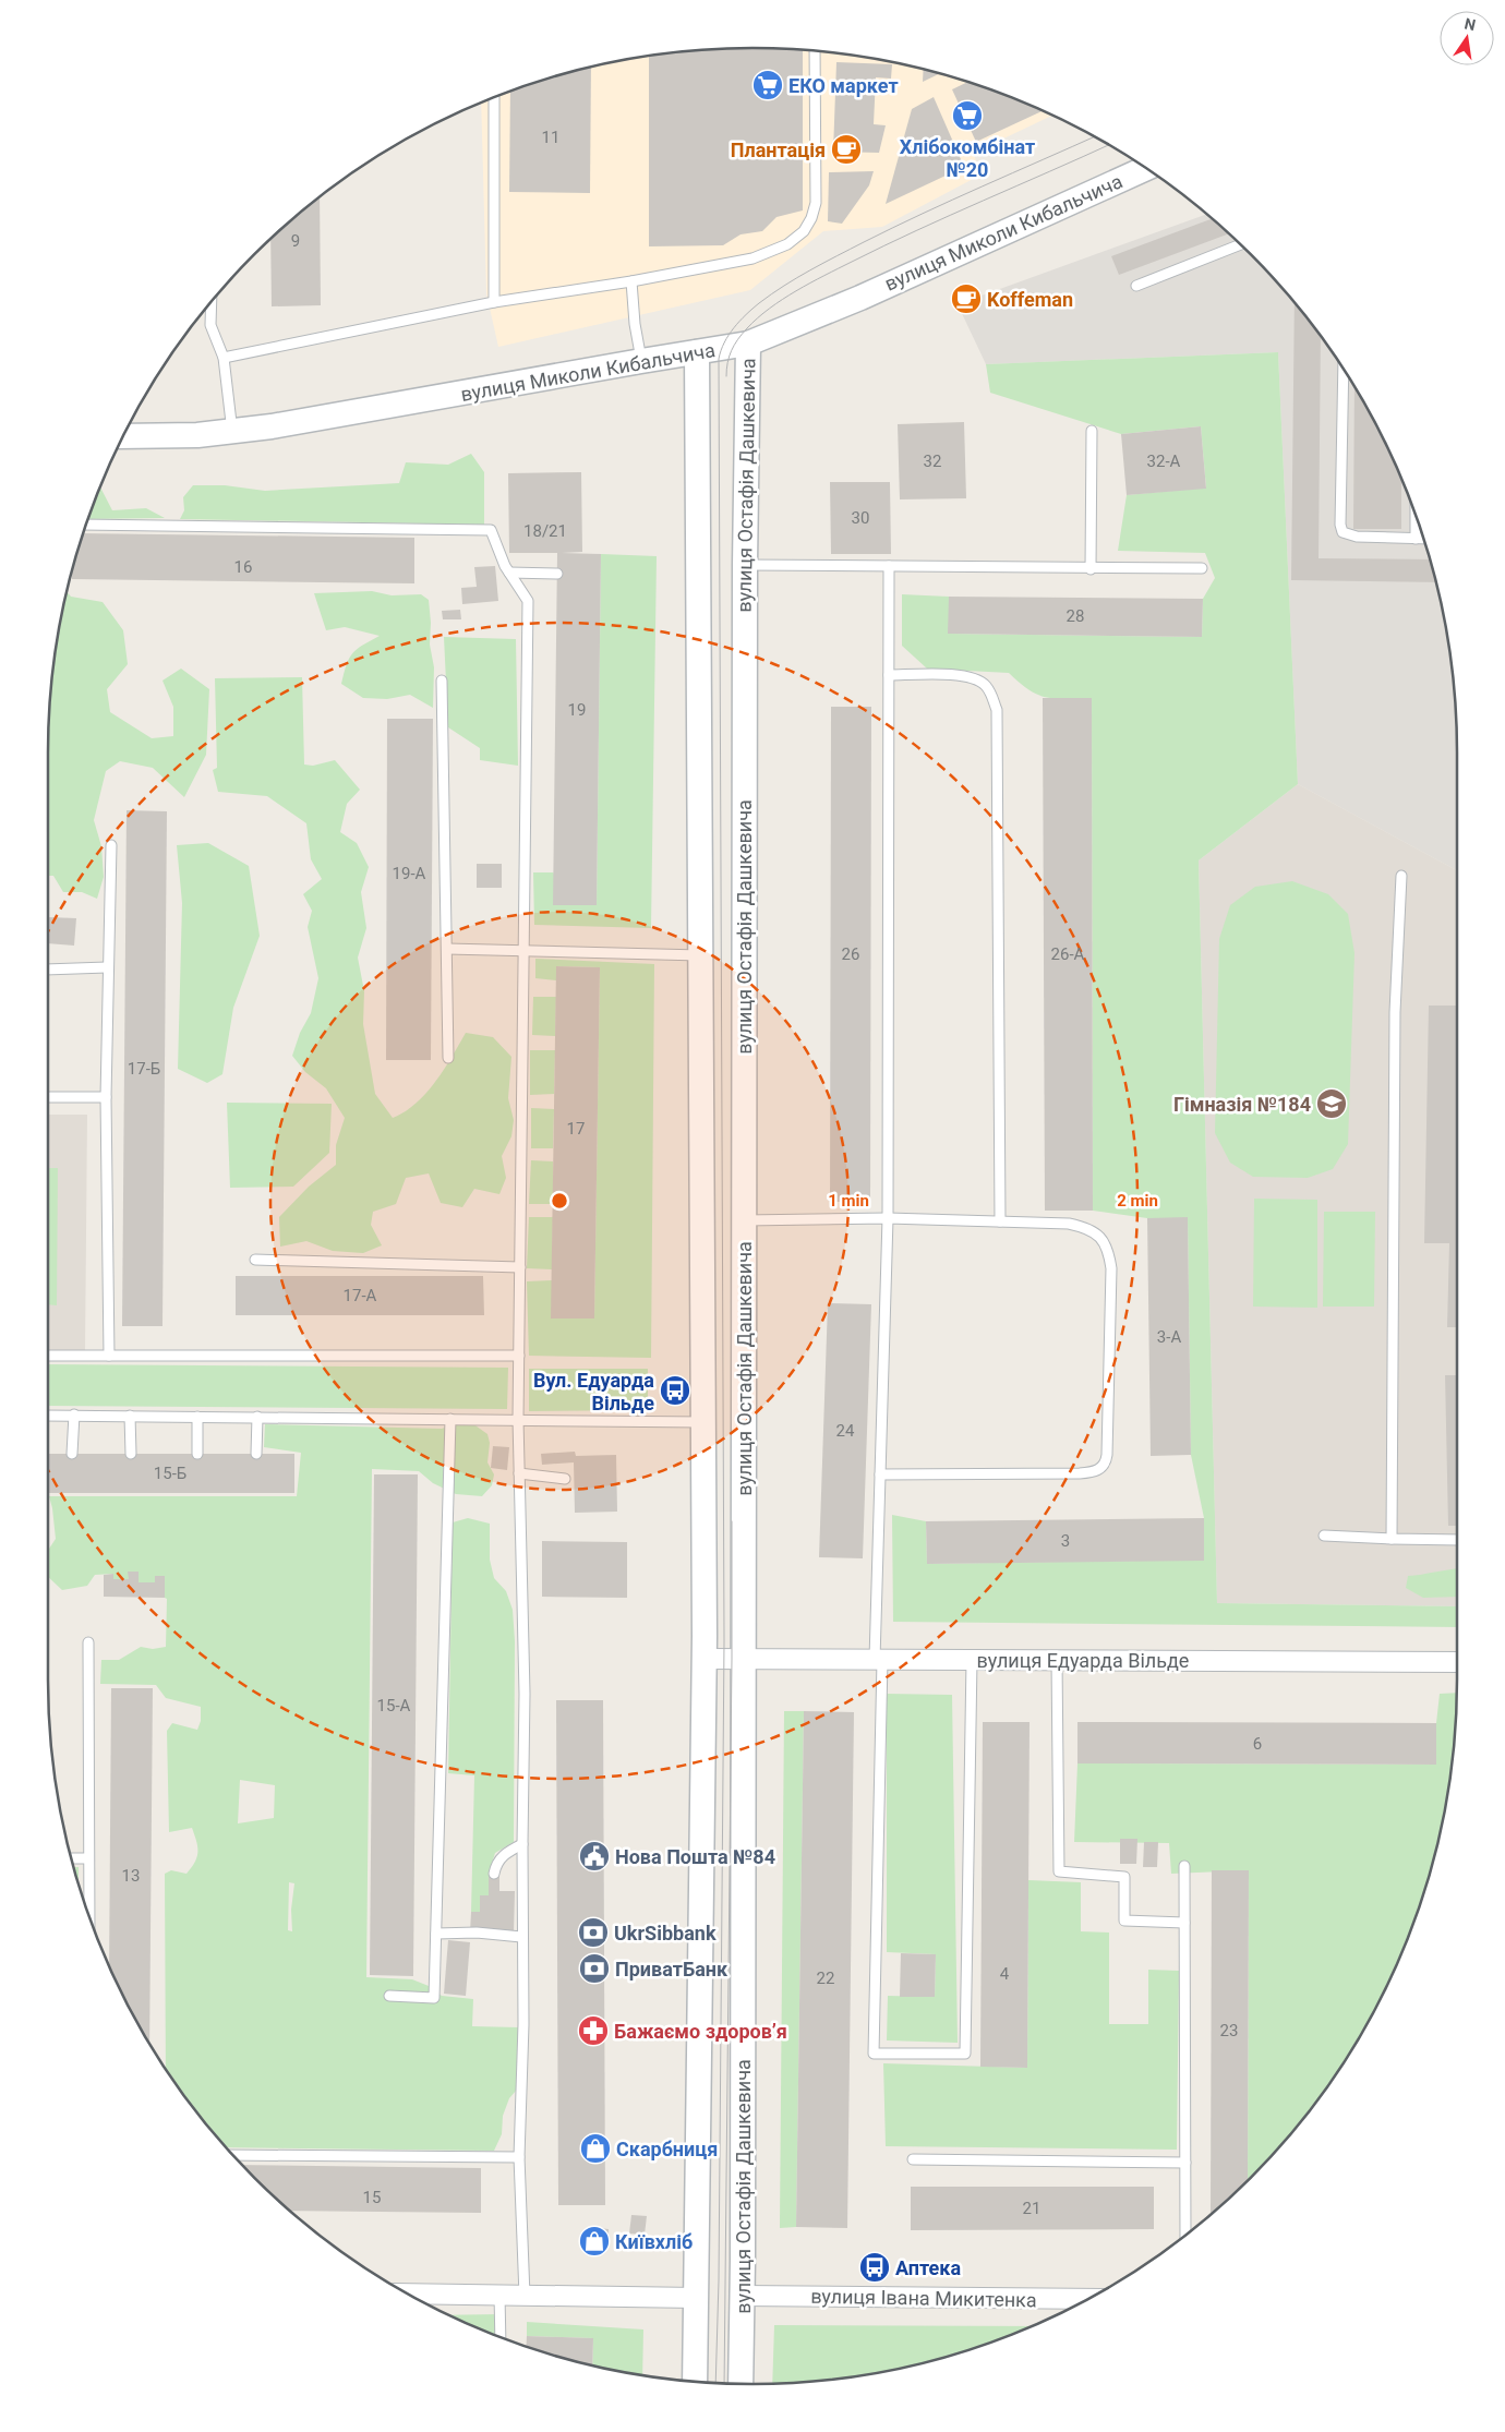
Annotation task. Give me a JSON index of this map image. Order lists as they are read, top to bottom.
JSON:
{
  "streets": {
    "street": [
      "вулиця Миколи Кибальчича",
      "вулиця Остафія Дашкевича",
      "вулиця Едуарда Вільде",
      "вулиця Івана Микитенка"
    ]
  },
  "crossings": [
    ["вулиця Миколи Кибальчича", "вулиця Остафія Дашкевича"],
    ["вулиця Остафія Дашкевича", "вулиця Едуарда Вільде"],
    ["вулиця Остафія Дашкевича", "вулиця Івана Микитенка"]
  ],
  "places": {
    "supermarket": ["ЕКО маркет", "Хлібокомбінат №20"],
    "cafe": ["Плантація", "Koffeman"],
    "school or university": ["Гімназія №184"],
    "bus stop": ["Вул. Едуарда Вільде", "Аптека"],
    "public building": ["Нова Пошта №84"],
    "bank": ["UkrSibbank", "ПриватБанк"],
    "pharmacy": ["Бажаємо здоровʼя"],
    "shop": ["Скарбниця", "Київхліб"]
  },
  "house_numbers": [
    "11",
    "9",
    "32",
    "32-А",
    "30",
    "18/21",
    "16",
    "28",
    "19",
    "19-А",
    "26",
    "26-А",
    "17-Б",
    "17",
    "17-А",
    "3-А",
    "24",
    "15-Б",
    "3",
    "15-А",
    "6",
    "13",
    "4",
    "22",
    "23",
    "15",
    "21"
  ],
  "north": "top",
  "rings": ["1 min", "2 min"]
}
